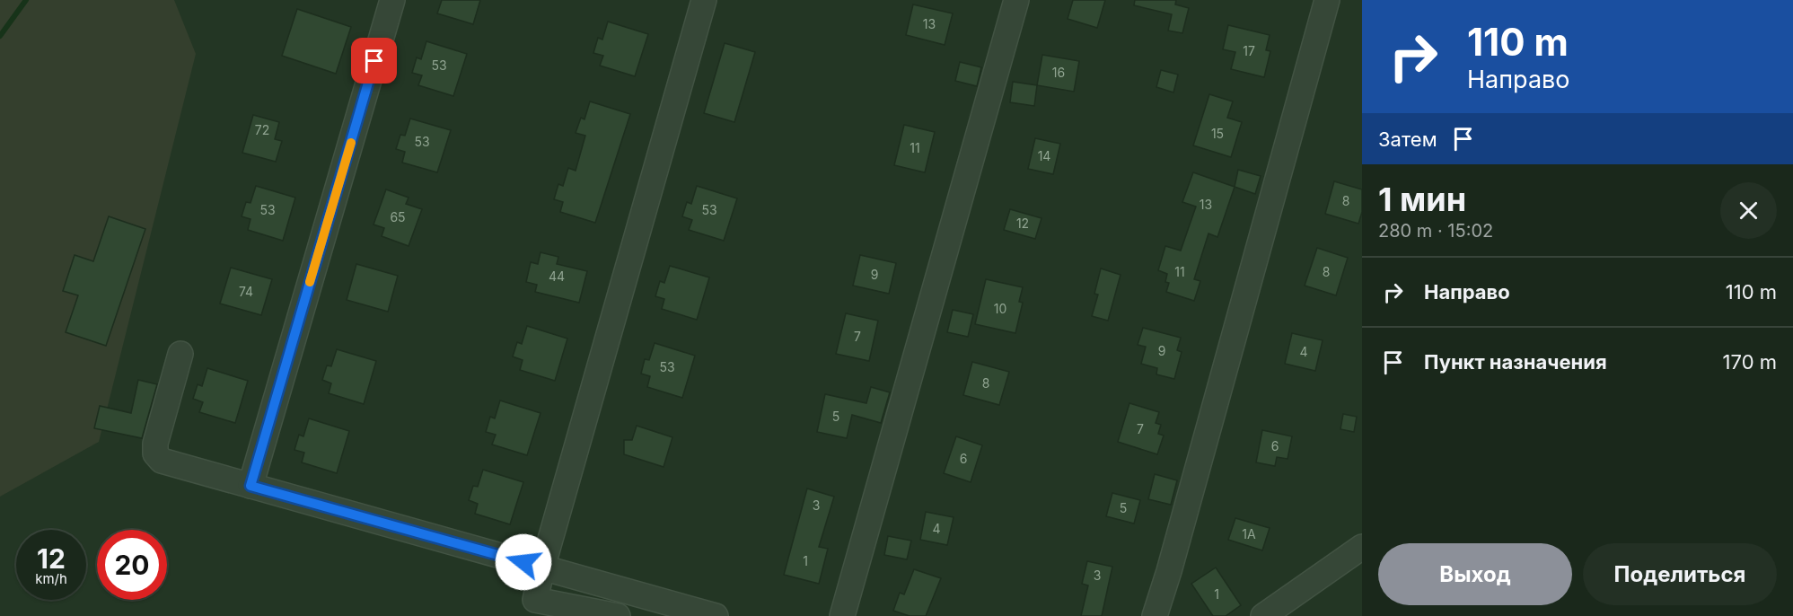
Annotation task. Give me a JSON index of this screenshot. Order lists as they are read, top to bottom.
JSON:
{
  "house_numbers": [
    "13",
    "17",
    "53",
    "16",
    "72",
    "15",
    "53",
    "11",
    "14",
    "8",
    "13",
    "53",
    "53",
    "65",
    "12",
    "11",
    "8",
    "9",
    "44",
    "74",
    "10",
    "7",
    "9",
    "4",
    "53",
    "8",
    "5",
    "7",
    "6",
    "6",
    "3",
    "5",
    "4",
    "1А",
    "1",
    "3",
    "1"
  ],
  "page": {
    "turn": ["110 m", "Направо"],
    "then": "Затем",
    "heading": ["1 мин", "280 m · 15:02"],
    "list": [
      {
        "name": "Направо",
        "value": "110 m"
      },
      {
        "name": "Пункт назначения",
        "value": "170 m"
      }
    ],
    "speed": "12 km/h",
    "limit": "20",
    "buttons": ["Выход", "Поделиться"]
  }
}
